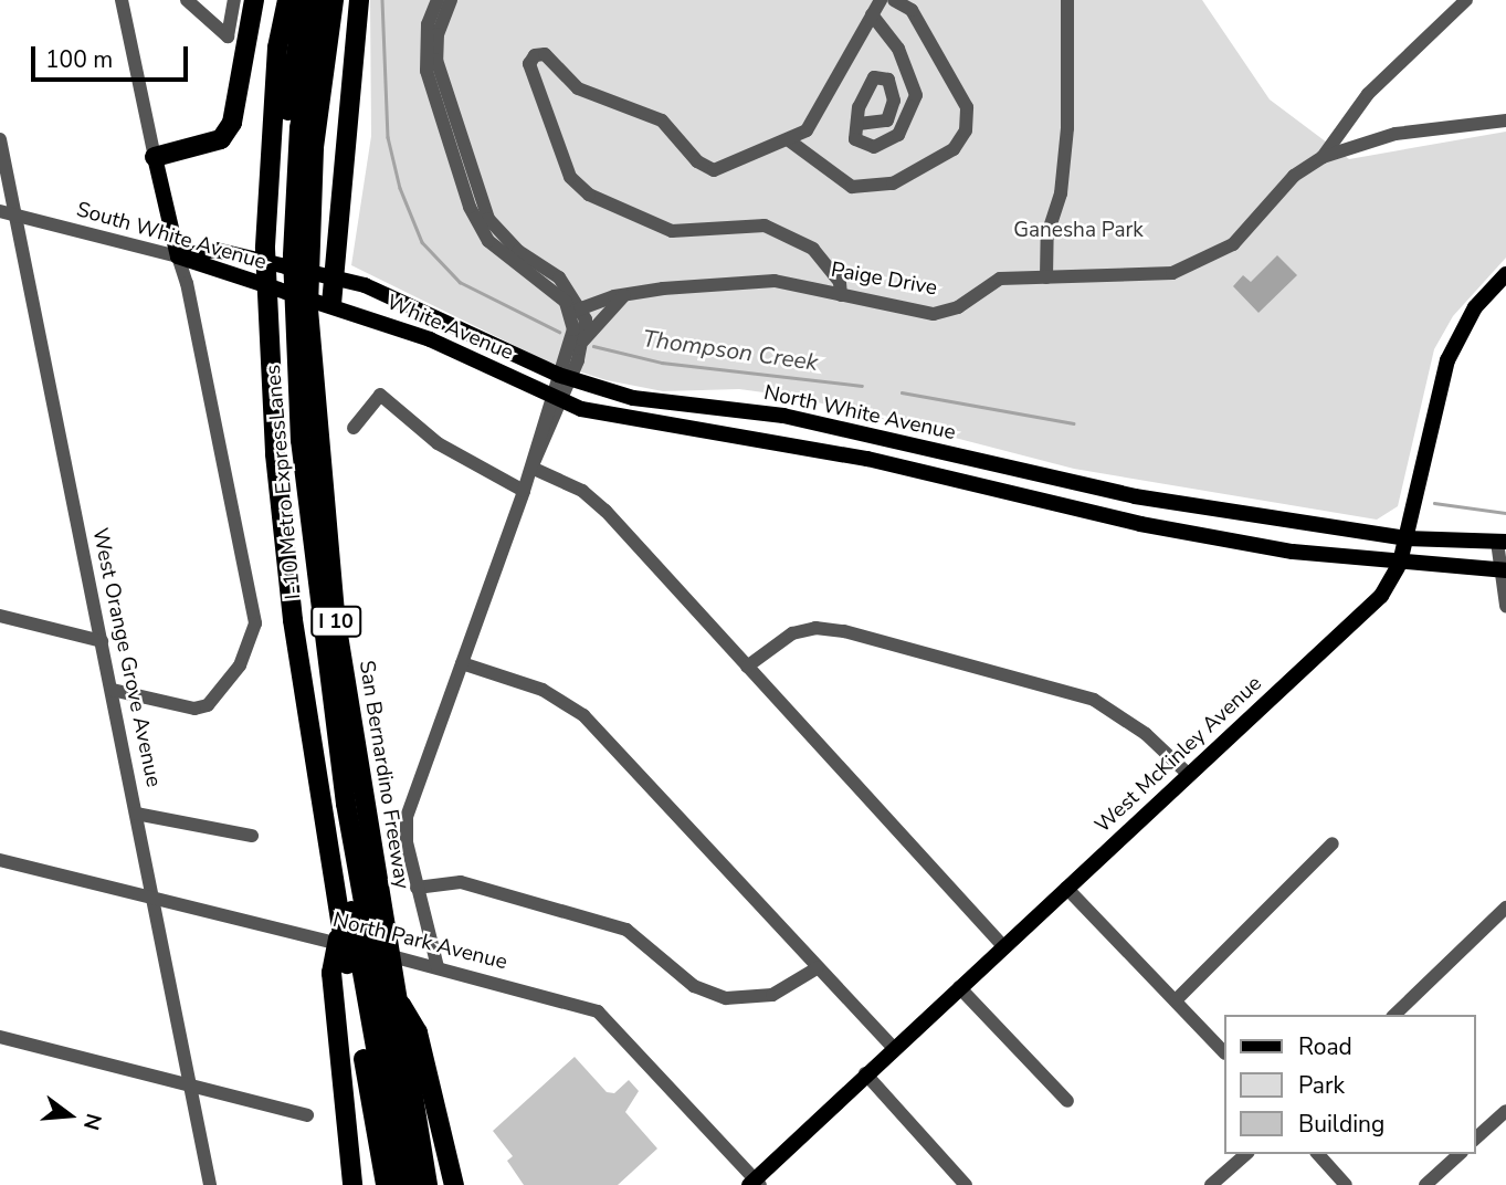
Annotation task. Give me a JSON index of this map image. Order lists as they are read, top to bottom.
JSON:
{
  "streets": {
    "highway": ["I-10 Metro ExpressLanes", "I 10", "San Bernardino Freeway"],
    "main road": [
      "South White Avenue",
      "White Avenue",
      "North White Avenue",
      "West McKinley Avenue"
    ],
    "street": ["Paige Drive", "West Orange Grove Avenue", "North Park Avenue"]
  },
  "crossings": [
    ["South White Avenue", "White Avenue"],
    ["South White Avenue", "North White Avenue"],
    ["South White Avenue", "West Orange Grove Avenue"],
    ["White Avenue", "North White Avenue"],
    ["North White Avenue", "West McKinley Avenue"],
    ["I-10 Metro ExpressLanes", "San Bernardino Freeway"],
    ["West Orange Grove Avenue", "North Park Avenue"],
    ["West McKinley Avenue", "North Park Avenue"]
  ],
  "water": ["Thompson Creek"],
  "parks": ["Ganesha Park"],
  "legend": ["Road", "Park", "Building"],
  "scale_bar": "100 m",
  "north": "right"
}
